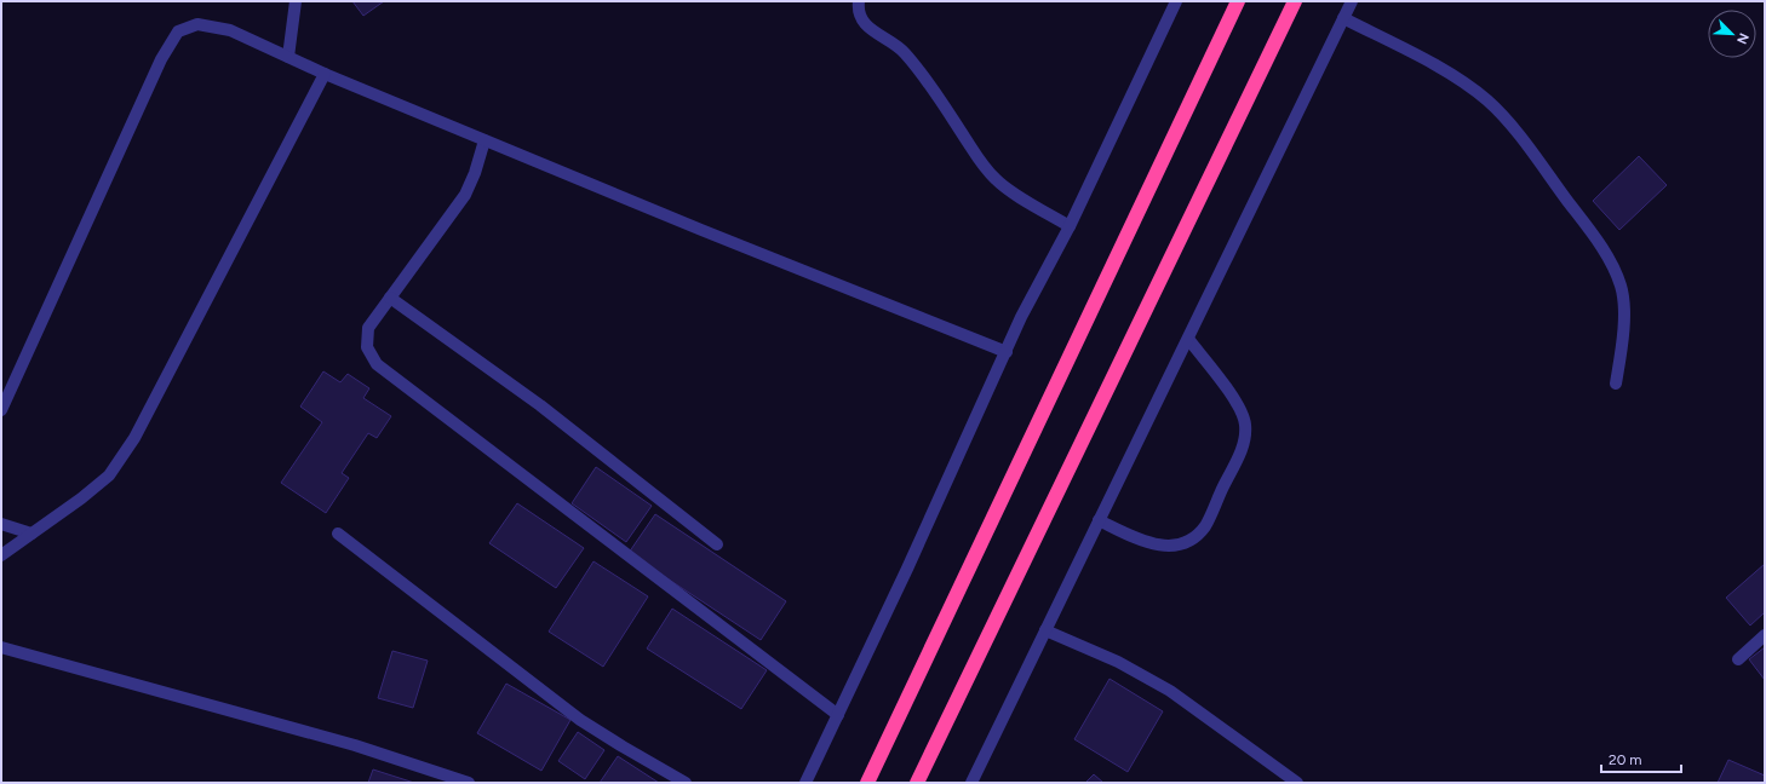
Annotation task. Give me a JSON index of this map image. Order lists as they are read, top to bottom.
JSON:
{
  "scale_bar": "20 m",
  "north": "bottom right"
}
